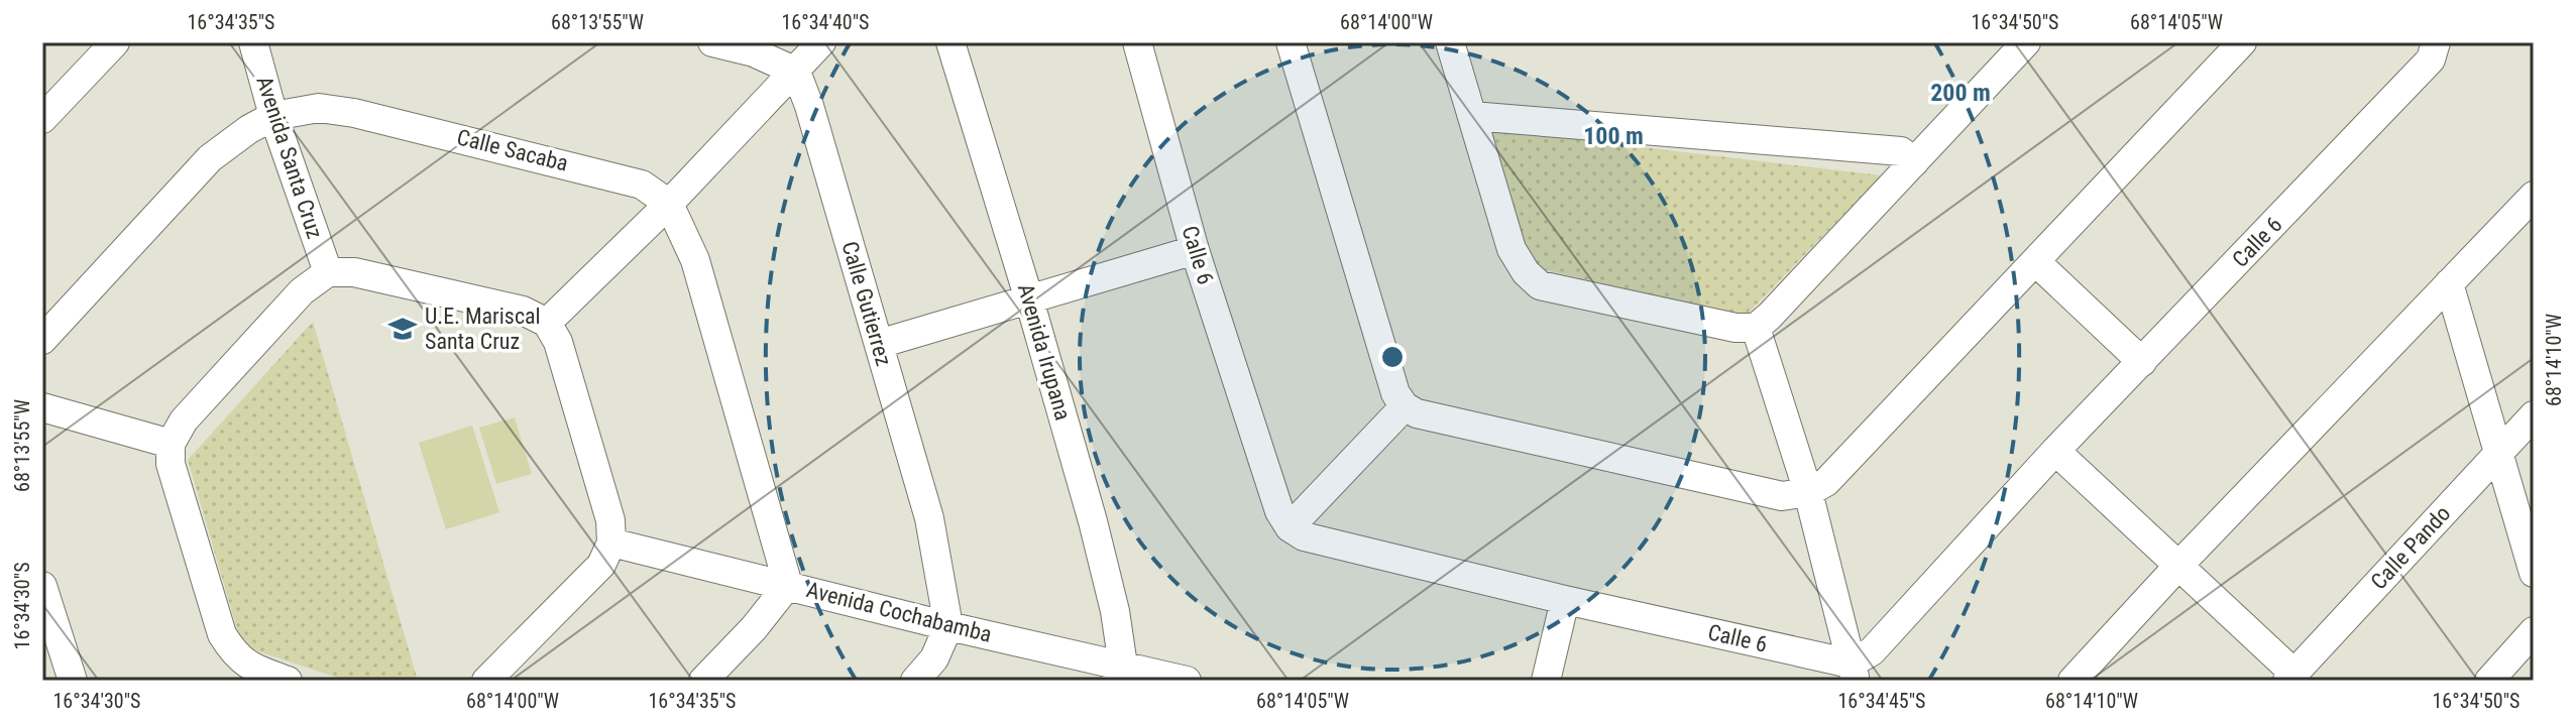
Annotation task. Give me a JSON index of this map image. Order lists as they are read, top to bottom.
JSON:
{
  "streets": {
    "street": [
      "Calle Sacaba",
      "Avenida Santa Cruz",
      "Calle 6",
      "Calle Gutierrez",
      "Avenida Irupana",
      "Calle Pando",
      "Avenida Cochabamba"
    ]
  },
  "crossings": [
    ["Calle Sacaba", "Avenida Santa Cruz"],
    ["Calle Gutierrez", "Avenida Cochabamba"],
    ["Avenida Irupana", "Avenida Cochabamba"]
  ],
  "places": {
    "school or university": ["U.E. Mariscal Santa Cruz"]
  },
  "coordinates": [
    "16°34'35\"S",
    "68°13'55\"W",
    "16°34'40\"S",
    "68°14'00\"W",
    "16°34'50\"S",
    "68°14'05\"W",
    "68°14'10\"W",
    "16°34'30\"S",
    "16°34'45\"S"
  ],
  "rings": ["200 m", "100 m"]
}
